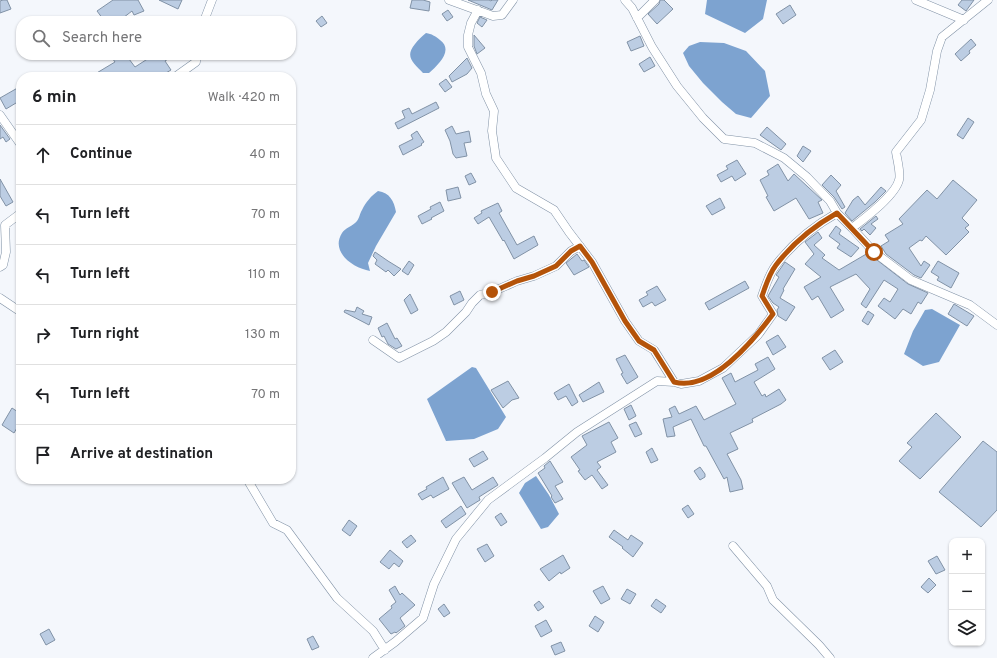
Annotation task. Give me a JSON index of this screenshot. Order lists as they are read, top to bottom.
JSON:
{
  "page": {
    "search": "Search here",
    "heading": ["6 min", "Walk · 420 m"],
    "list": [
      ["Continue", "40 m"],
      ["Turn left", "70 m"],
      ["Turn left", "110 m"],
      ["Turn right", "130 m"],
      ["Turn left", "70 m"],
      "Arrive at destination"
    ],
    "map_buttons": ["+", "−"]
  }
}
